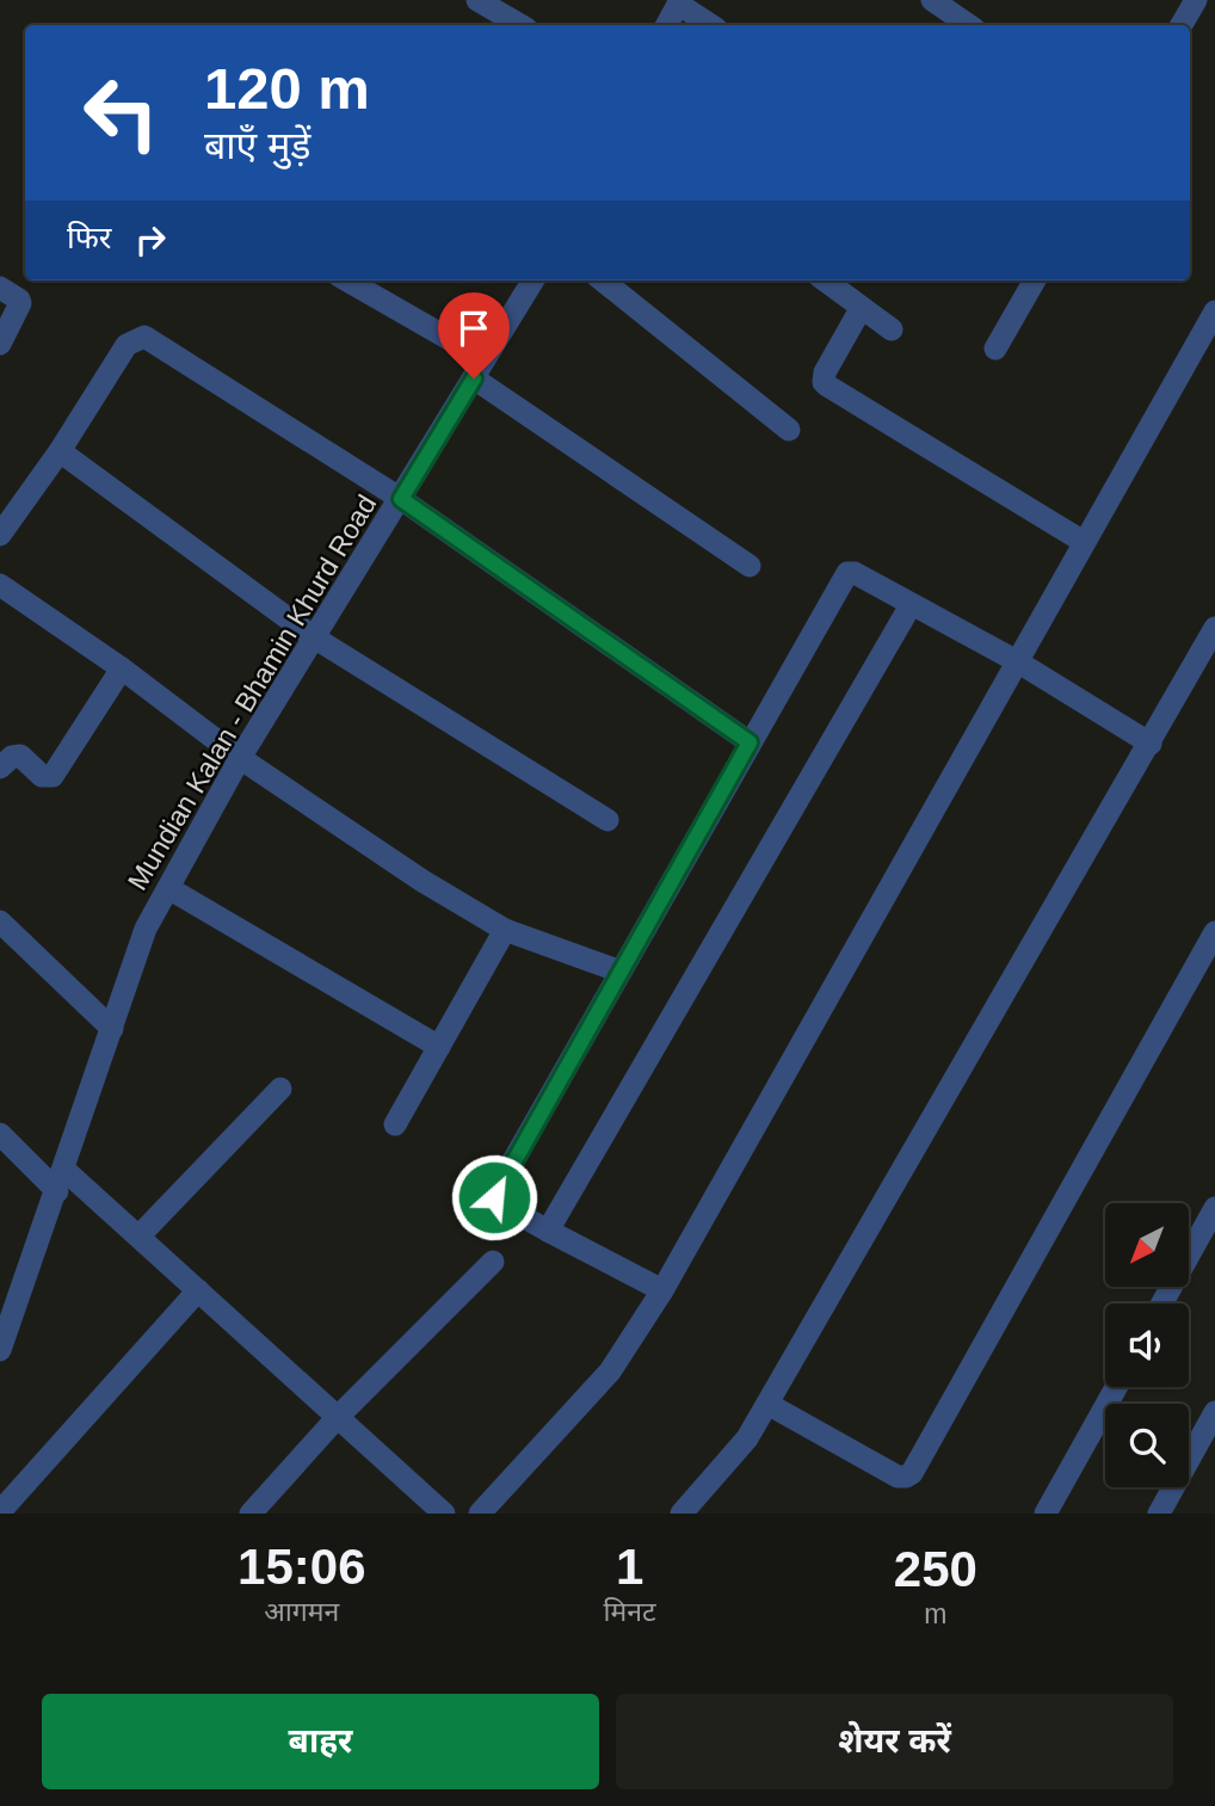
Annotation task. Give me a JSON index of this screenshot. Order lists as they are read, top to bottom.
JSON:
{
  "streets": {
    "street": ["Mundian Kalan - Bhamin Khurd Road"]
  },
  "north": "bottom left",
  "page": {
    "turn": ["120 m", "बाएँ मुड़ें"],
    "then": "फिर",
    "eta": [
      "15:06",
      "आगमन",
      "1",
      "मिनट",
      "250",
      "m"
    ],
    "buttons": ["बाहर", "शेयर करें"]
  }
}
